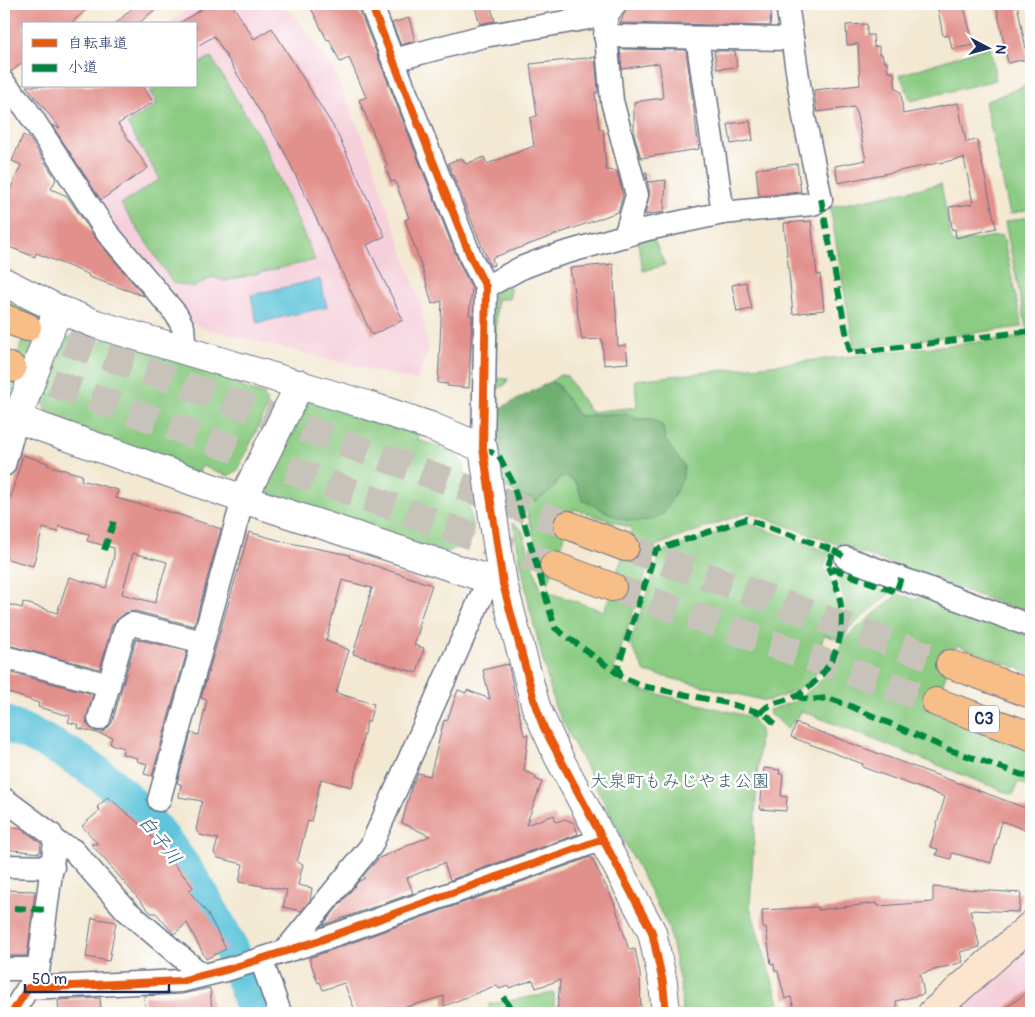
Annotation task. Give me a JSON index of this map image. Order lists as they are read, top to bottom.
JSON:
{
  "streets": {
    "highway": ["C3"]
  },
  "water": ["白子川"],
  "parks": ["大泉町もみじやま公園"],
  "legend": ["自転車道", "小道"],
  "scale_bar": "50 m",
  "north": "right"
}
